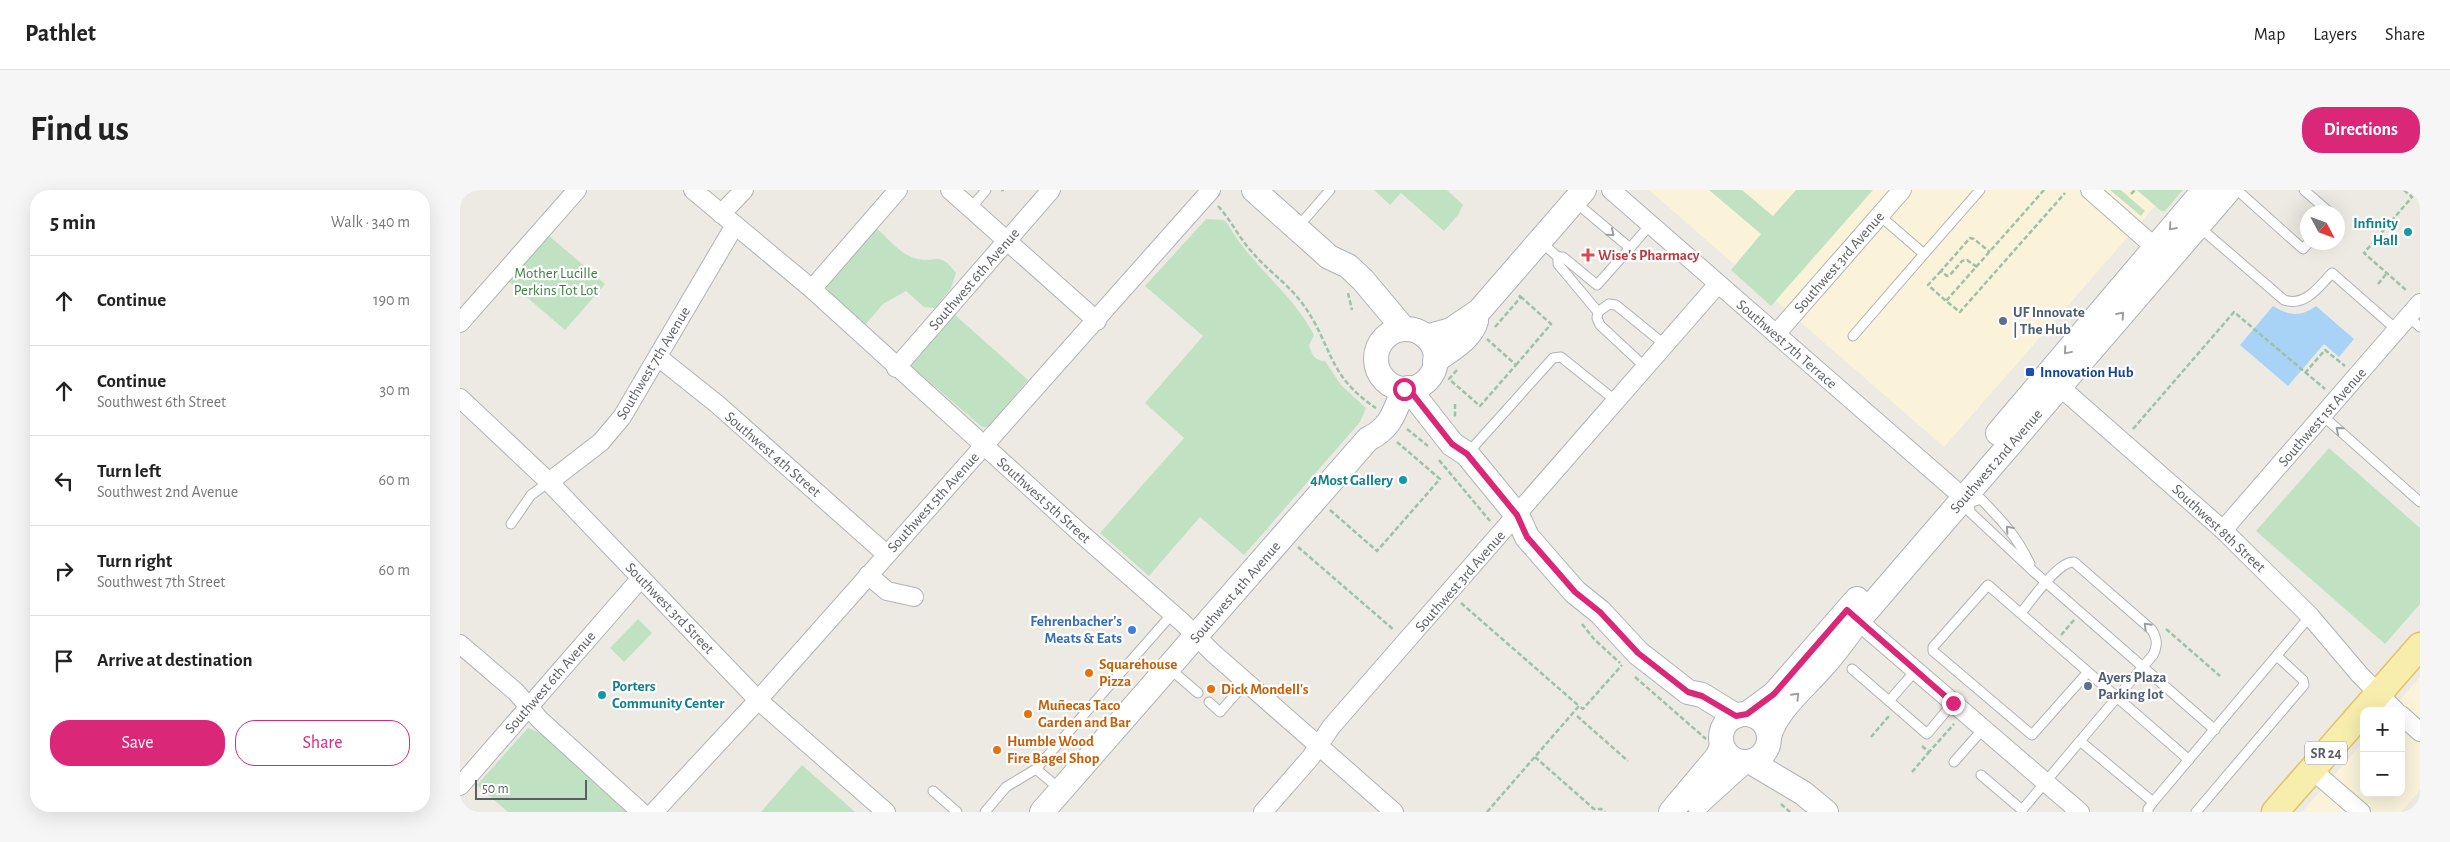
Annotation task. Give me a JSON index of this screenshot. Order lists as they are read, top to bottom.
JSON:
{
  "streets": {
    "main road": ["SR 24"],
    "street": [
      "Southwest 3rd Avenue",
      "Southwest 6th Avenue",
      "Southwest 7th Terrace",
      "Southwest 7th Avenue",
      "Southwest 1st Avenue",
      "Southwest 4th Street",
      "Southwest 2nd Avenue",
      "Southwest 5th Street",
      "Southwest 5th Avenue",
      "Southwest 8th Street",
      "Southwest 4th Avenue",
      "Southwest 3rd Street"
    ]
  },
  "crossings": [
    ["Southwest 3rd Avenue", "Southwest 7th Terrace"],
    ["Southwest 3rd Avenue", "Southwest 5th Street"],
    ["Southwest 6th Avenue", "Southwest 5th Street"],
    ["Southwest 6th Avenue", "Southwest 3rd Street"],
    ["Southwest 7th Terrace", "Southwest 2nd Avenue"],
    ["Southwest 7th Avenue", "Southwest 4th Street"],
    ["Southwest 7th Avenue", "Southwest 5th Street"],
    ["Southwest 7th Avenue", "Southwest 3rd Street"],
    ["Southwest 1st Avenue", "Southwest 8th Street"],
    ["Southwest 4th Street", "Southwest 5th Avenue"],
    ["Southwest 2nd Avenue", "Southwest 8th Street"],
    ["Southwest 5th Street", "Southwest 5th Avenue"],
    ["Southwest 5th Street", "Southwest 4th Avenue"],
    ["Southwest 5th Avenue", "Southwest 3rd Street"],
    ["Southwest 8th Street", "SR 24"]
  ],
  "parks": ["Mother Lucille Perkins Tot Lot"],
  "places": {
    "other": [
      "Infinity Hall",
      "UF Innovate | The Hub",
      "4Most Gallery",
      "Fehrenbacher's Meats & Eats",
      "Squarehouse Pizza",
      "Ayers Plaza Parking lot",
      "Dick Mondell's",
      "Porters Community Center",
      "Muñecas Taco Garden and Bar",
      "Humble Wood Fire Bagel Shop"
    ],
    "health": ["Wise's Pharmacy"],
    "transit": ["Innovation Hub"]
  },
  "scale_bar": "50 m",
  "north": "bottom right",
  "page": {
    "header": "Pathlet",
    "nav": ["Map", "Layers", "Share"],
    "buttons": [
      "Directions",
      ["Save", "Share"]
    ],
    "title": "Find us",
    "heading": ["5 min", "Walk · 340 m"],
    "list": [
      ["Continue", "190 m"],
      ["Continue", "Southwest 6th Street", "30 m"],
      ["Turn left", "Southwest 2nd Avenue", "60 m"],
      ["Turn right", "Southwest 7th Street", "60 m"],
      "Arrive at destination"
    ],
    "map_buttons": ["+", "−"],
    "scale": "50 m"
  }
}
